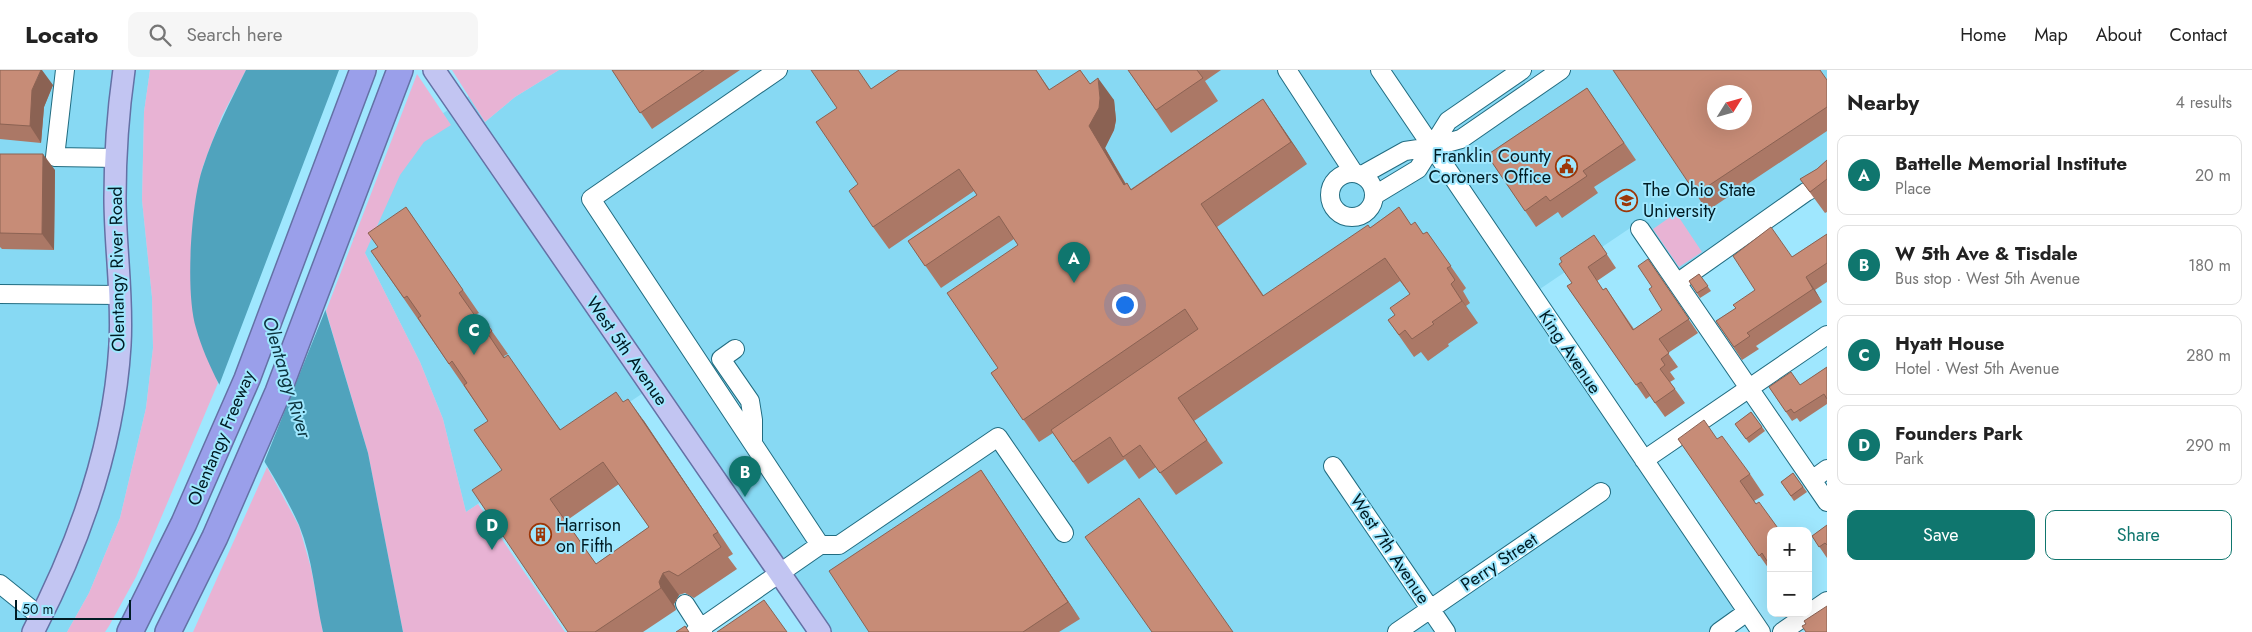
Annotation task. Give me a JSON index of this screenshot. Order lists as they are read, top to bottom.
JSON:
{
  "streets": {
    "highway": ["Olentangy Freeway"],
    "main road": ["Olentangy River Road", "West 5th Avenue"],
    "street": ["King Avenue", "West 7th Avenue", "Perry Street"]
  },
  "crossings": [
    ["West 7th Avenue", "Perry Street"]
  ],
  "water": ["Olentangy River"],
  "places": {
    "public building": ["Franklin County Coroners Office"],
    "school or university": ["The Ohio State University"],
    "building": ["Harrison on Fifth"]
  },
  "scale_bar": "50 m",
  "north": "top right",
  "page": {
    "header": "Locato",
    "search": "Search here",
    "nav": [
      "Home",
      "Map",
      "About",
      "Contact"
    ],
    "heading": ["Nearby", "4 results"],
    "list": [
      {
        "mark": "A",
        "name": "Battelle Memorial Institute",
        "note": "Place",
        "value": "20 m"
      },
      {
        "mark": "B",
        "name": "W 5th Ave & Tisdale",
        "note": "Bus stop · West 5th Avenue",
        "value": "180 m"
      },
      {
        "mark": "C",
        "name": "Hyatt House",
        "note": "Hotel · West 5th Avenue",
        "value": "280 m"
      },
      {
        "mark": "D",
        "name": "Founders Park",
        "note": "Park",
        "value": "290 m"
      }
    ],
    "pins": [
      "A",
      "C",
      "B",
      "D"
    ],
    "buttons": ["Save", "Share"],
    "map_buttons": ["+", "−"],
    "scale": "50 m"
  }
}
